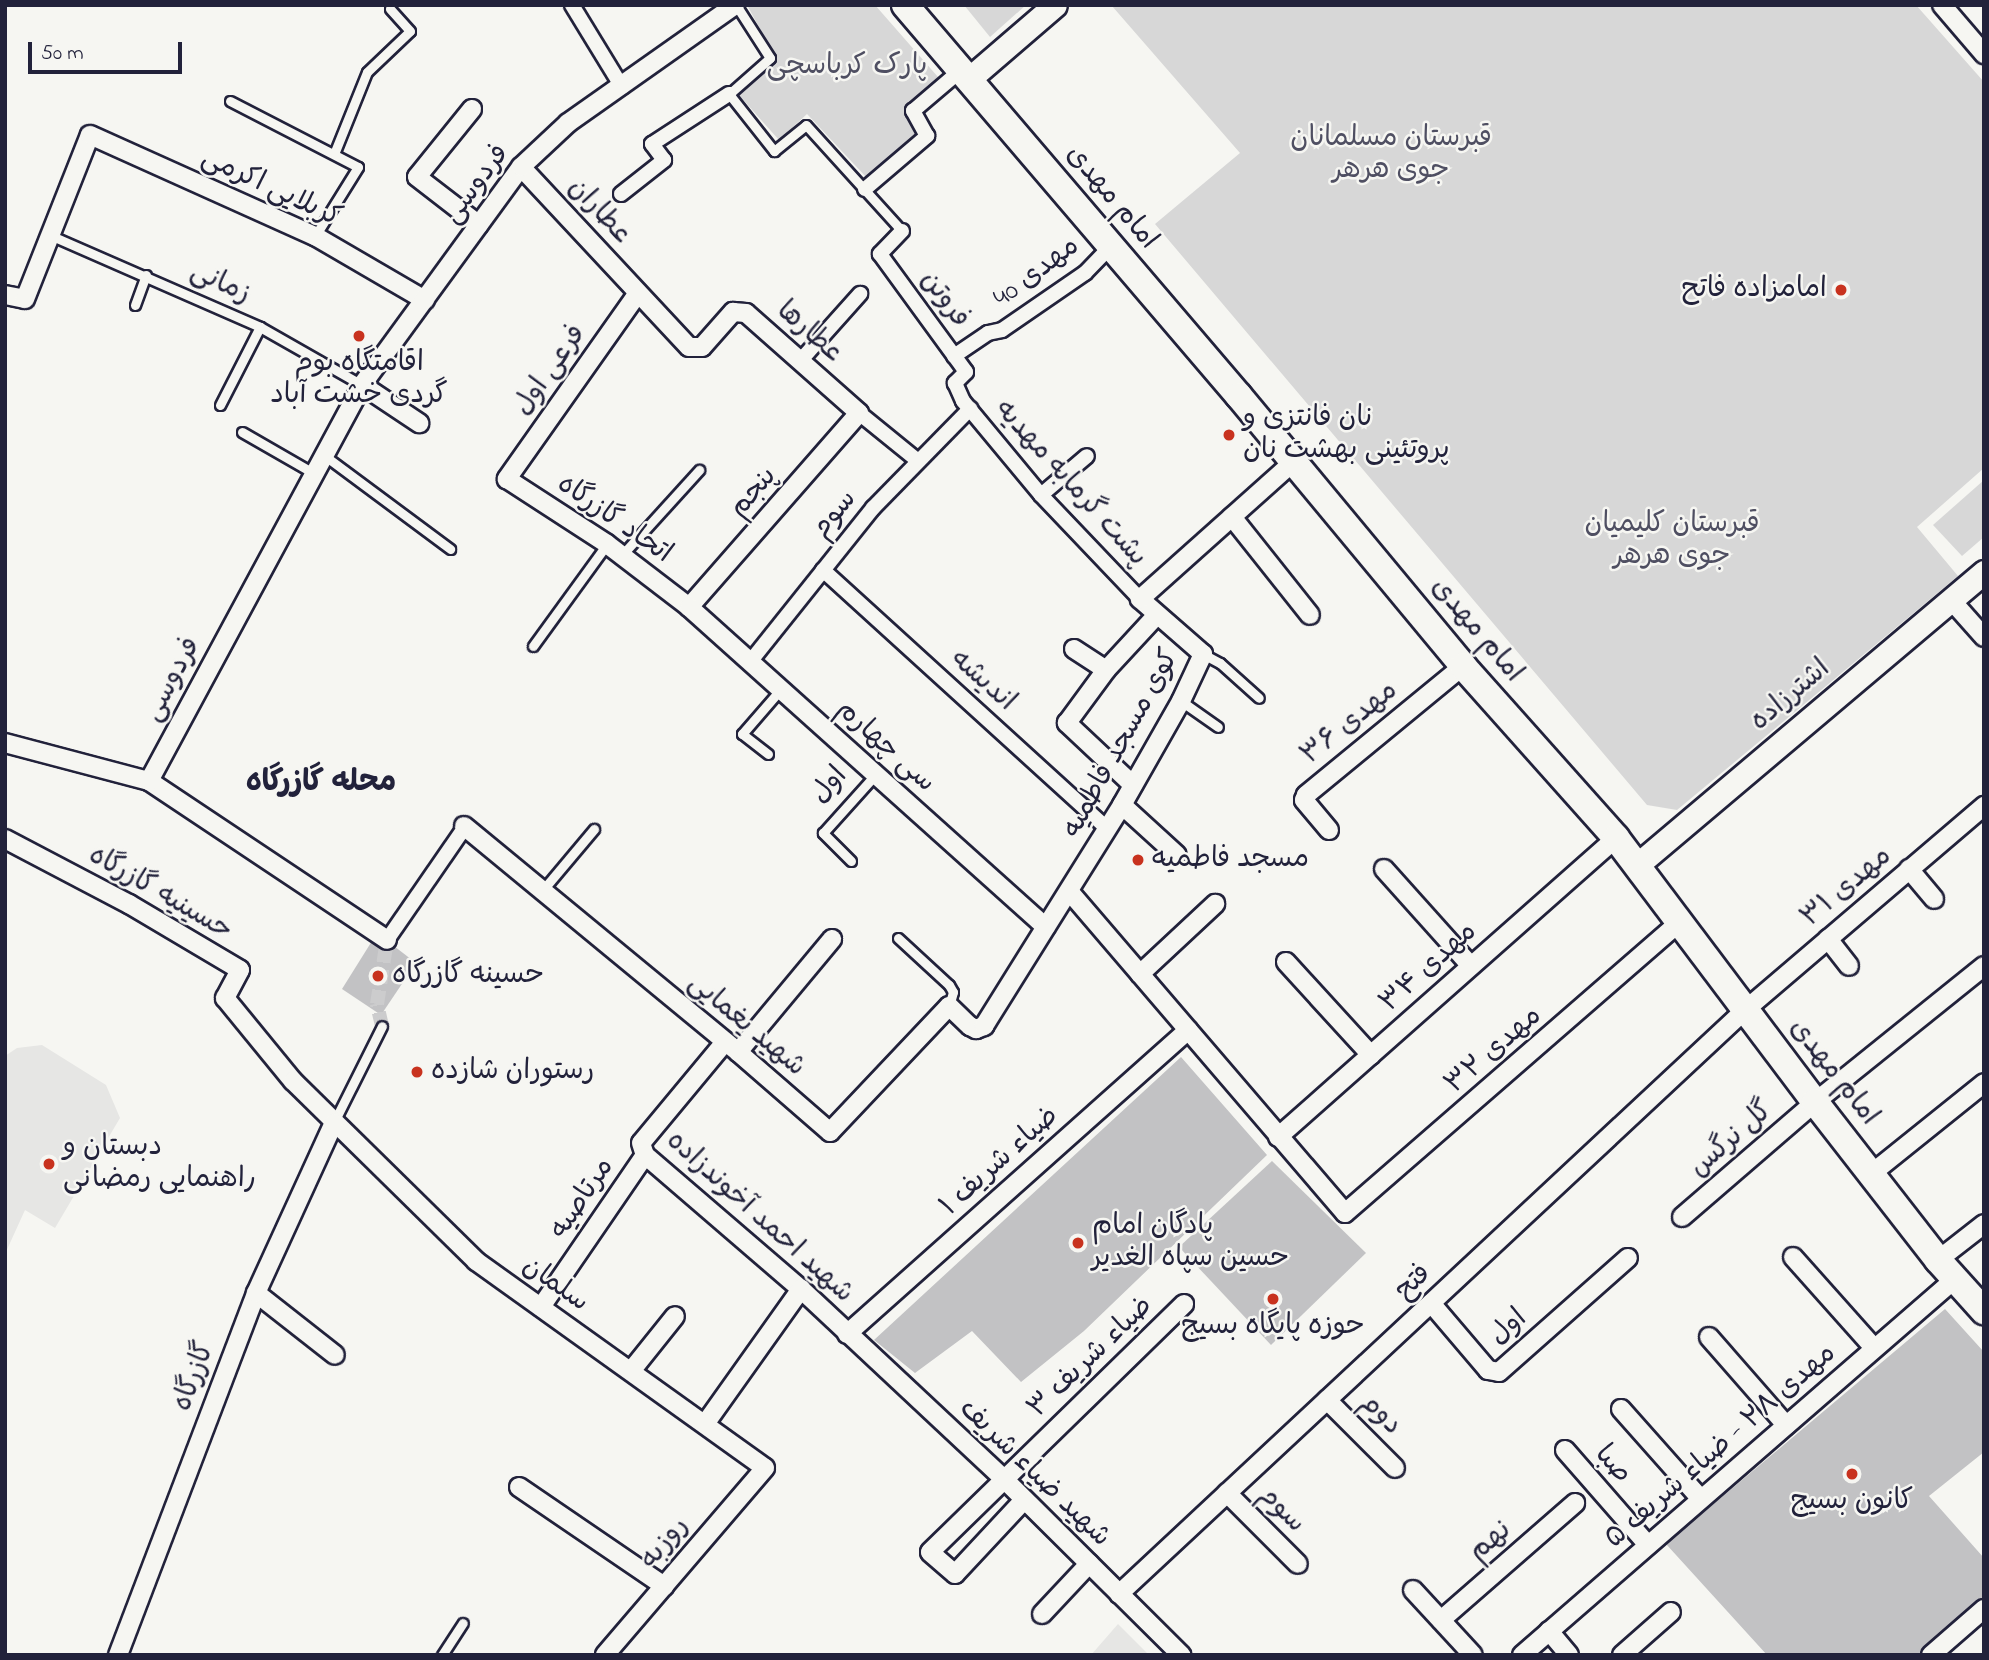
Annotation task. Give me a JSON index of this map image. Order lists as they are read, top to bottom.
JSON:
{
  "streets": {
    "main road": ["امام مهدی"],
    "street": [
      "فردوسی",
      "کربلایی اکرمی",
      "عطاران",
      "مهدی 40",
      "فروتن",
      "عطارها",
      "فرعی اول",
      "پشت گرمابه مهدیه",
      "پنجم",
      "سوم",
      "اتحاد گازرگاه",
      "اندیشه",
      "اشترزاده",
      "مهدی ۳۶",
      "کوی مسجد فاطمیه",
      "سی چهارم",
      "اول",
      "مهدی ۳۱",
      "حسینیه گازرگاه",
      "مهدی ۳۴",
      "شهید یغمایی",
      "مهدی ۳۲",
      "گل نرگس",
      "ضیاء شریف ۱",
      "مرتاصیه",
      "شهید احمد آخوندزاده",
      "فتح",
      "سلمان",
      "ضیاء شریف ۳",
      "گازرگاه",
      "دوم",
      "مهدی ۲۸ - ضیاء شریف ۵",
      "صبا",
      "شهید ضیاء شریف",
      "نهم",
      "روزبه"
    ],
    "lane": ["زمانی"]
  },
  "crossings": [
    ["فردوسی", "کربلایی اکرمی"],
    ["فردوسی", "عطاران"],
    ["فردوسی", "زمانی"],
    ["کربلایی اکرمی", "زمانی"],
    ["امام مهدی", "مهدی 40"],
    ["امام مهدی", "اشترزاده"],
    ["امام مهدی", "مهدی ۳۶"],
    ["امام مهدی", "مهدی ۳۱"],
    ["امام مهدی", "مهدی ۳۴"],
    ["امام مهدی", "مهدی ۳۲"],
    ["امام مهدی", "گل نرگس"],
    ["امام مهدی", "فتح"],
    ["امام مهدی", "مهدی ۲۸ - ضیاء شریف ۵"],
    ["عطاران", "عطارها"],
    ["عطاران", "فرعی اول"],
    ["مهدی 40", "فروتن"],
    ["فروتن", "پشت گرمابه مهدیه"],
    ["فروتن", "سوم"],
    ["عطارها", "فرعی اول"],
    ["عطارها", "پنجم"],
    ["عطارها", "سوم"],
    ["فرعی اول", "اتحاد گازرگاه"],
    ["پشت گرمابه مهدیه", "سوم"],
    ["پشت گرمابه مهدیه", "کوی مسجد فاطمیه"],
    ["پنجم", "اتحاد گازرگاه"],
    ["پنجم", "سی چهارم"],
    ["سوم", "اندیشه"],
    ["سوم", "سی چهارم"],
    ["سوم", "فتح"],
    ["اتحاد گازرگاه", "سی چهارم"],
    ["اندیشه", "کوی مسجد فاطمیه"],
    ["کوی مسجد فاطمیه", "سی چهارم"],
    ["کوی مسجد فاطمیه", "شهید یغمایی"],
    ["سی چهارم", "اول"],
    ["اول", "فتح"],
    ["مهدی ۳۱", "فتح"],
    ["حسینیه گازرگاه", "سلمان"],
    ["حسینیه گازرگاه", "گازرگاه"],
    ["مهدی ۳۴", "مهدی ۳۲"],
    ["شهید یغمایی", "شهید احمد آخوندزاده"],
    ["ضیاء شریف ۱", "شهید احمد آخوندزاده"],
    ["ضیاء شریف ۱", "شهید ضیاء شریف"],
    ["مرتاصیه", "شهید احمد آخوندزاده"],
    ["مرتاصیه", "سلمان"],
    ["شهید احمد آخوندزاده", "شهید ضیاء شریف"],
    ["فتح", "دوم"],
    ["فتح", "شهید ضیاء شریف"],
    ["سلمان", "گازرگاه"],
    ["سلمان", "روزبه"],
    ["ضیاء شریف ۳", "شهید ضیاء شریف"],
    ["مهدی ۲۸ - ضیاء شریف ۵", "صبا"]
  ],
  "districts": ["محله گازرگاه"],
  "parks": ["پارک کرباسچی", "قبرستان مسلمانان جوی هرهر", "قبرستان کلیمیان جوی هرهر"],
  "places": [
    "امامزاده فاتح",
    "اقامتگاه بوم گردی خشت آباد",
    "نان فانتزی و پروتئینی بهشت نان",
    "مسجد فاطمیه",
    "حسینه گازرگاه",
    "رستوران شازده",
    "دبستان و راهنمایی رمضانی",
    "پادگان امام حسین سپاه الغدیر",
    "حوزه پایگاه بسیج",
    "کانون بسیج"
  ],
  "scale_bar": "50 m"
}
